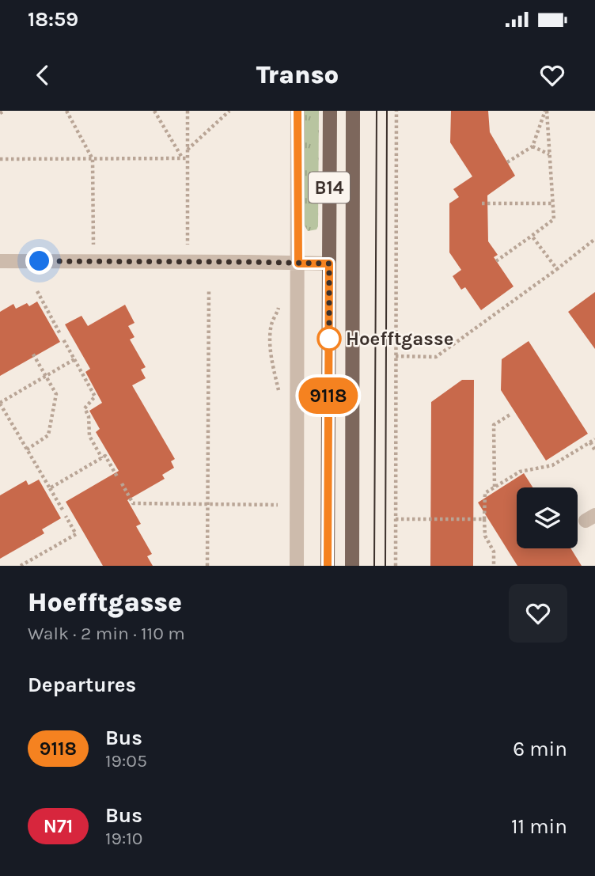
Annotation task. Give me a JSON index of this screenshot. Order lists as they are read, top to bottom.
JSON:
{
  "streets": {
    "main road": ["B14"]
  },
  "places": ["Hoefftgasse"],
  "lines": ["bus line 9118"],
  "page": {
    "status": "18:59",
    "header": "Transo",
    "on_map": "9118",
    "heading": [
      ["Hoefftgasse", "Walk · 2 min · 110 m"],
      "Departures"
    ],
    "list": [
      {
        "mark": "9118",
        "name": "Bus",
        "note": "19:05",
        "value": "6 min"
      },
      {
        "mark": "N71",
        "name": "Bus",
        "note": "19:10",
        "value": "11 min"
      }
    ]
  }
}
